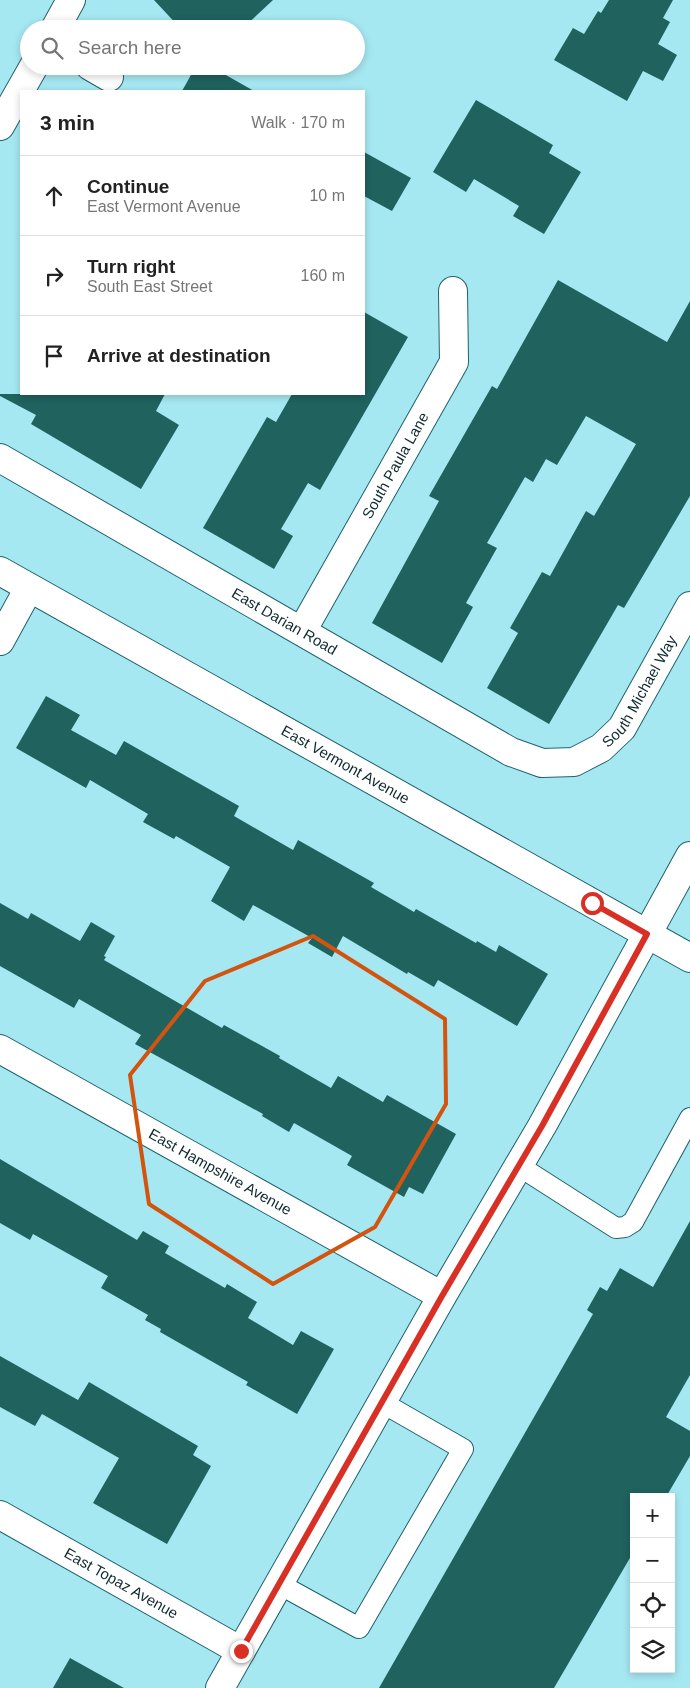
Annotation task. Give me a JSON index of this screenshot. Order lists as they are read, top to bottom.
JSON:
{
  "streets": {
    "street": [
      "South Paula Lane",
      "East Darian Road",
      "South Michael Way",
      "East Vermont Avenue",
      "East Hampshire Avenue",
      "East Topaz Avenue"
    ]
  },
  "crossings": [
    ["South Paula Lane", "East Darian Road"],
    ["East Darian Road", "South Michael Way"]
  ],
  "page": {
    "search": "Search here",
    "heading": ["3 min", "Walk · 170 m"],
    "list": [
      ["Continue", "East Vermont Avenue", "10 m"],
      ["Turn right", "South East Street", "160 m"],
      "Arrive at destination"
    ],
    "map_buttons": ["+", "−"]
  }
}
